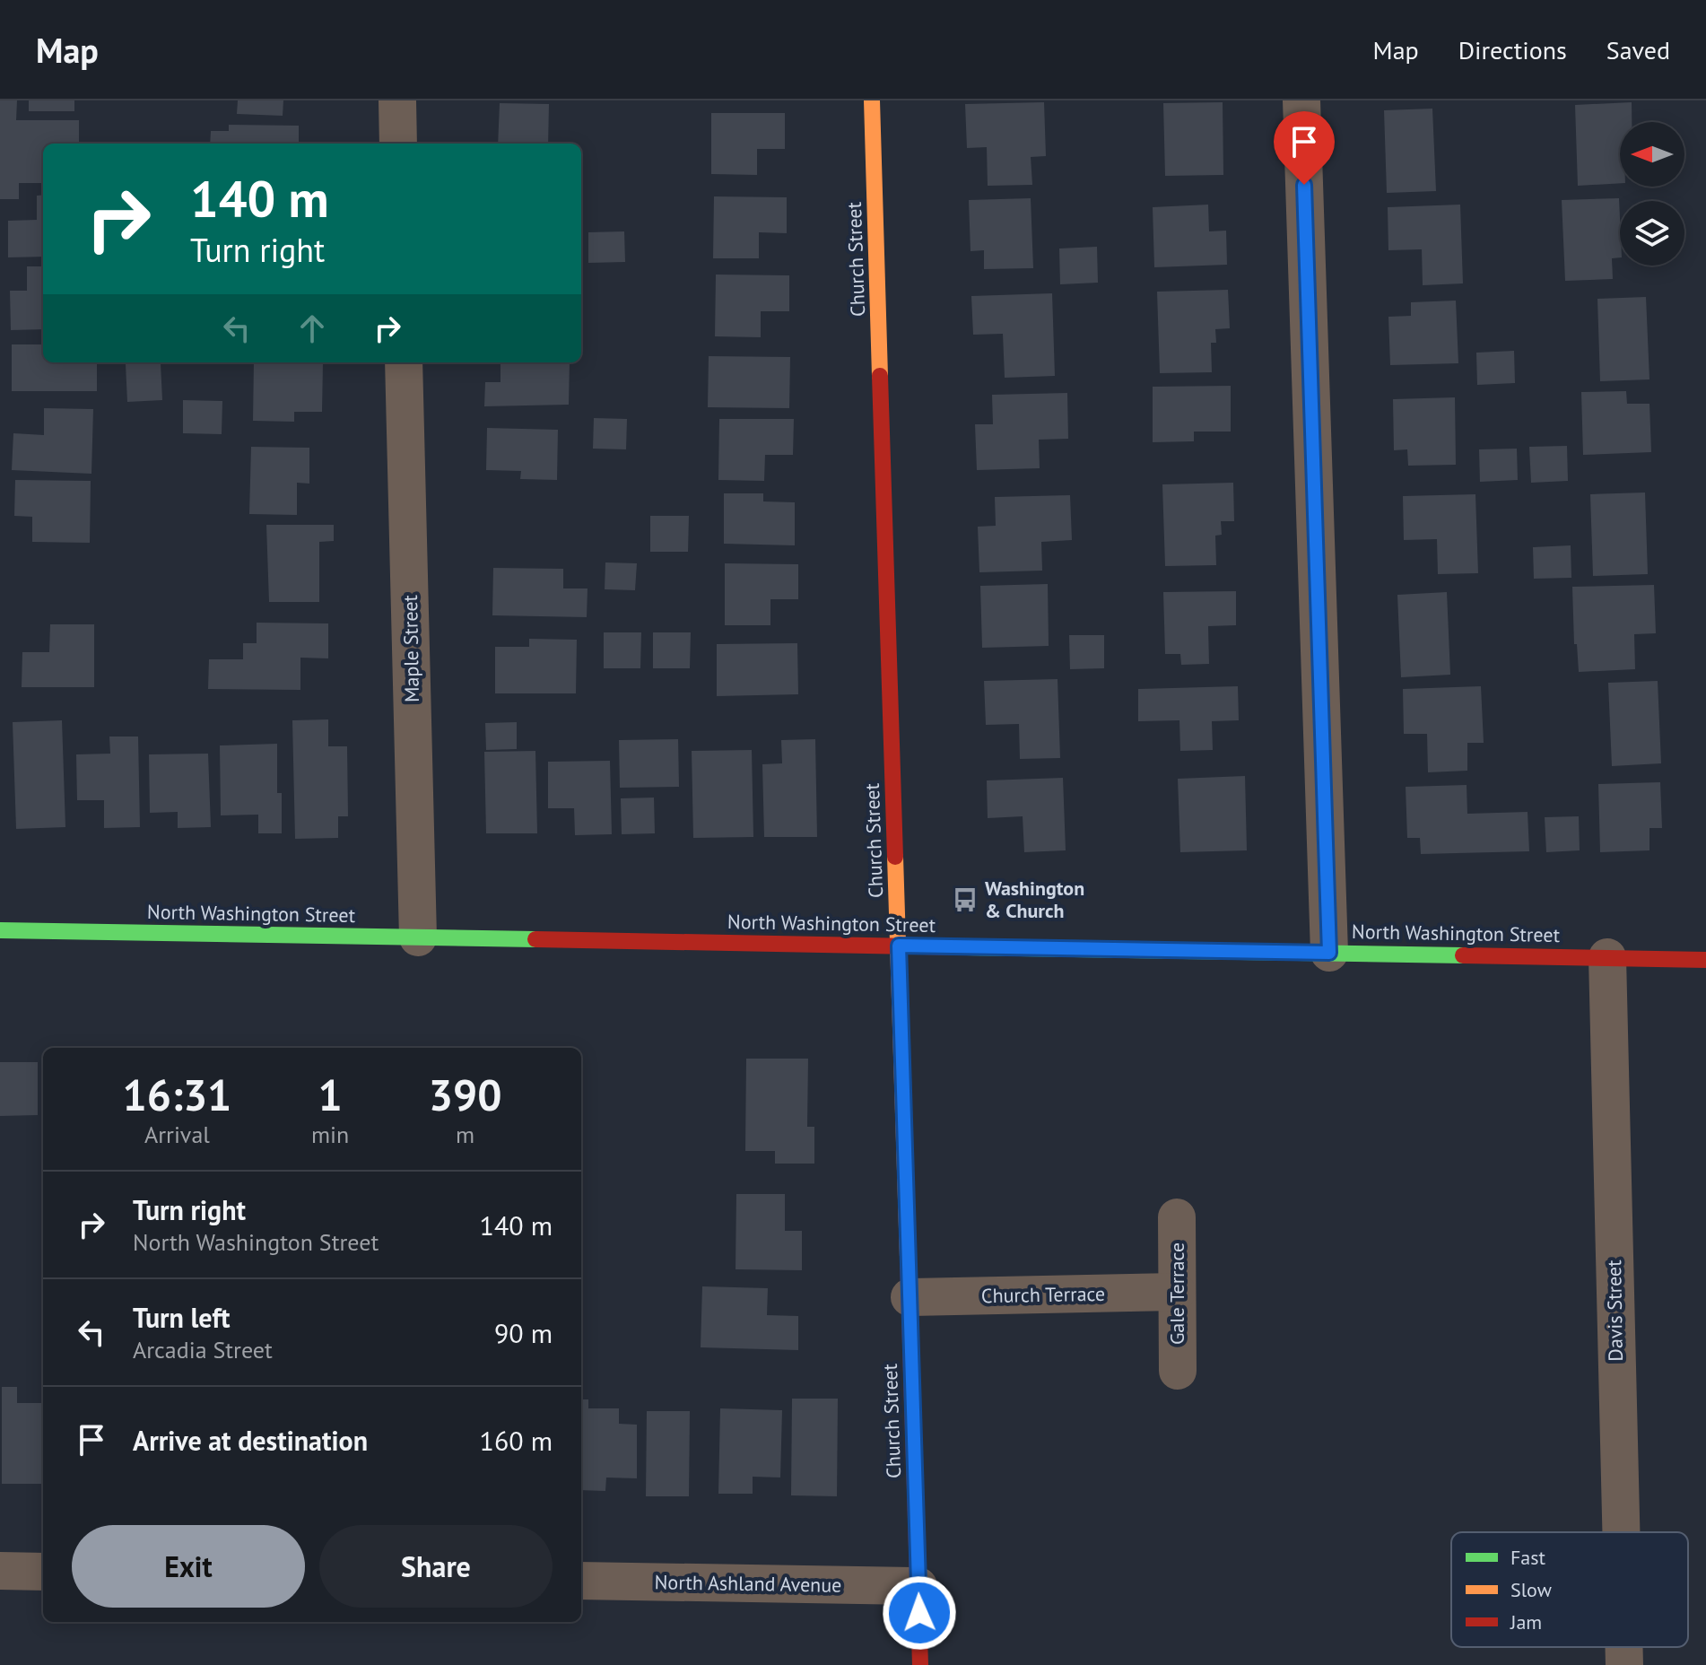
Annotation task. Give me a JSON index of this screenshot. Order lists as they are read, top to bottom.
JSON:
{
  "streets": {
    "street": [
      "Church Street",
      "Maple Street",
      "North Washington Street",
      "Gale Terrace",
      "Church Terrace",
      "Davis Street",
      "North Ashland Avenue"
    ]
  },
  "crossings": [
    ["Church Street", "North Washington Street"],
    ["Church Street", "Church Terrace"],
    ["Church Street", "North Ashland Avenue"],
    ["Maple Street", "North Washington Street"],
    ["North Washington Street", "Davis Street"],
    ["Gale Terrace", "Church Terrace"]
  ],
  "places": {
    "bus stop": ["Washington & Church"]
  },
  "legend": ["Fast", "Slow", "Jam"],
  "north": "left",
  "page": {
    "header": "Map",
    "nav": ["Map", "Directions", "Saved"],
    "turn": ["140 m", "Turn right"],
    "eta": [
      "16:31",
      "Arrival",
      "1",
      "min",
      "390",
      "m"
    ],
    "list": [
      {
        "name": "Turn right",
        "note": "North Washington Street",
        "value": "140 m"
      },
      {
        "name": "Turn left",
        "note": "Arcadia Street",
        "value": "90 m"
      },
      {
        "name": "Arrive at destination",
        "value": "160 m"
      }
    ],
    "buttons": ["Exit", "Share"]
  }
}
